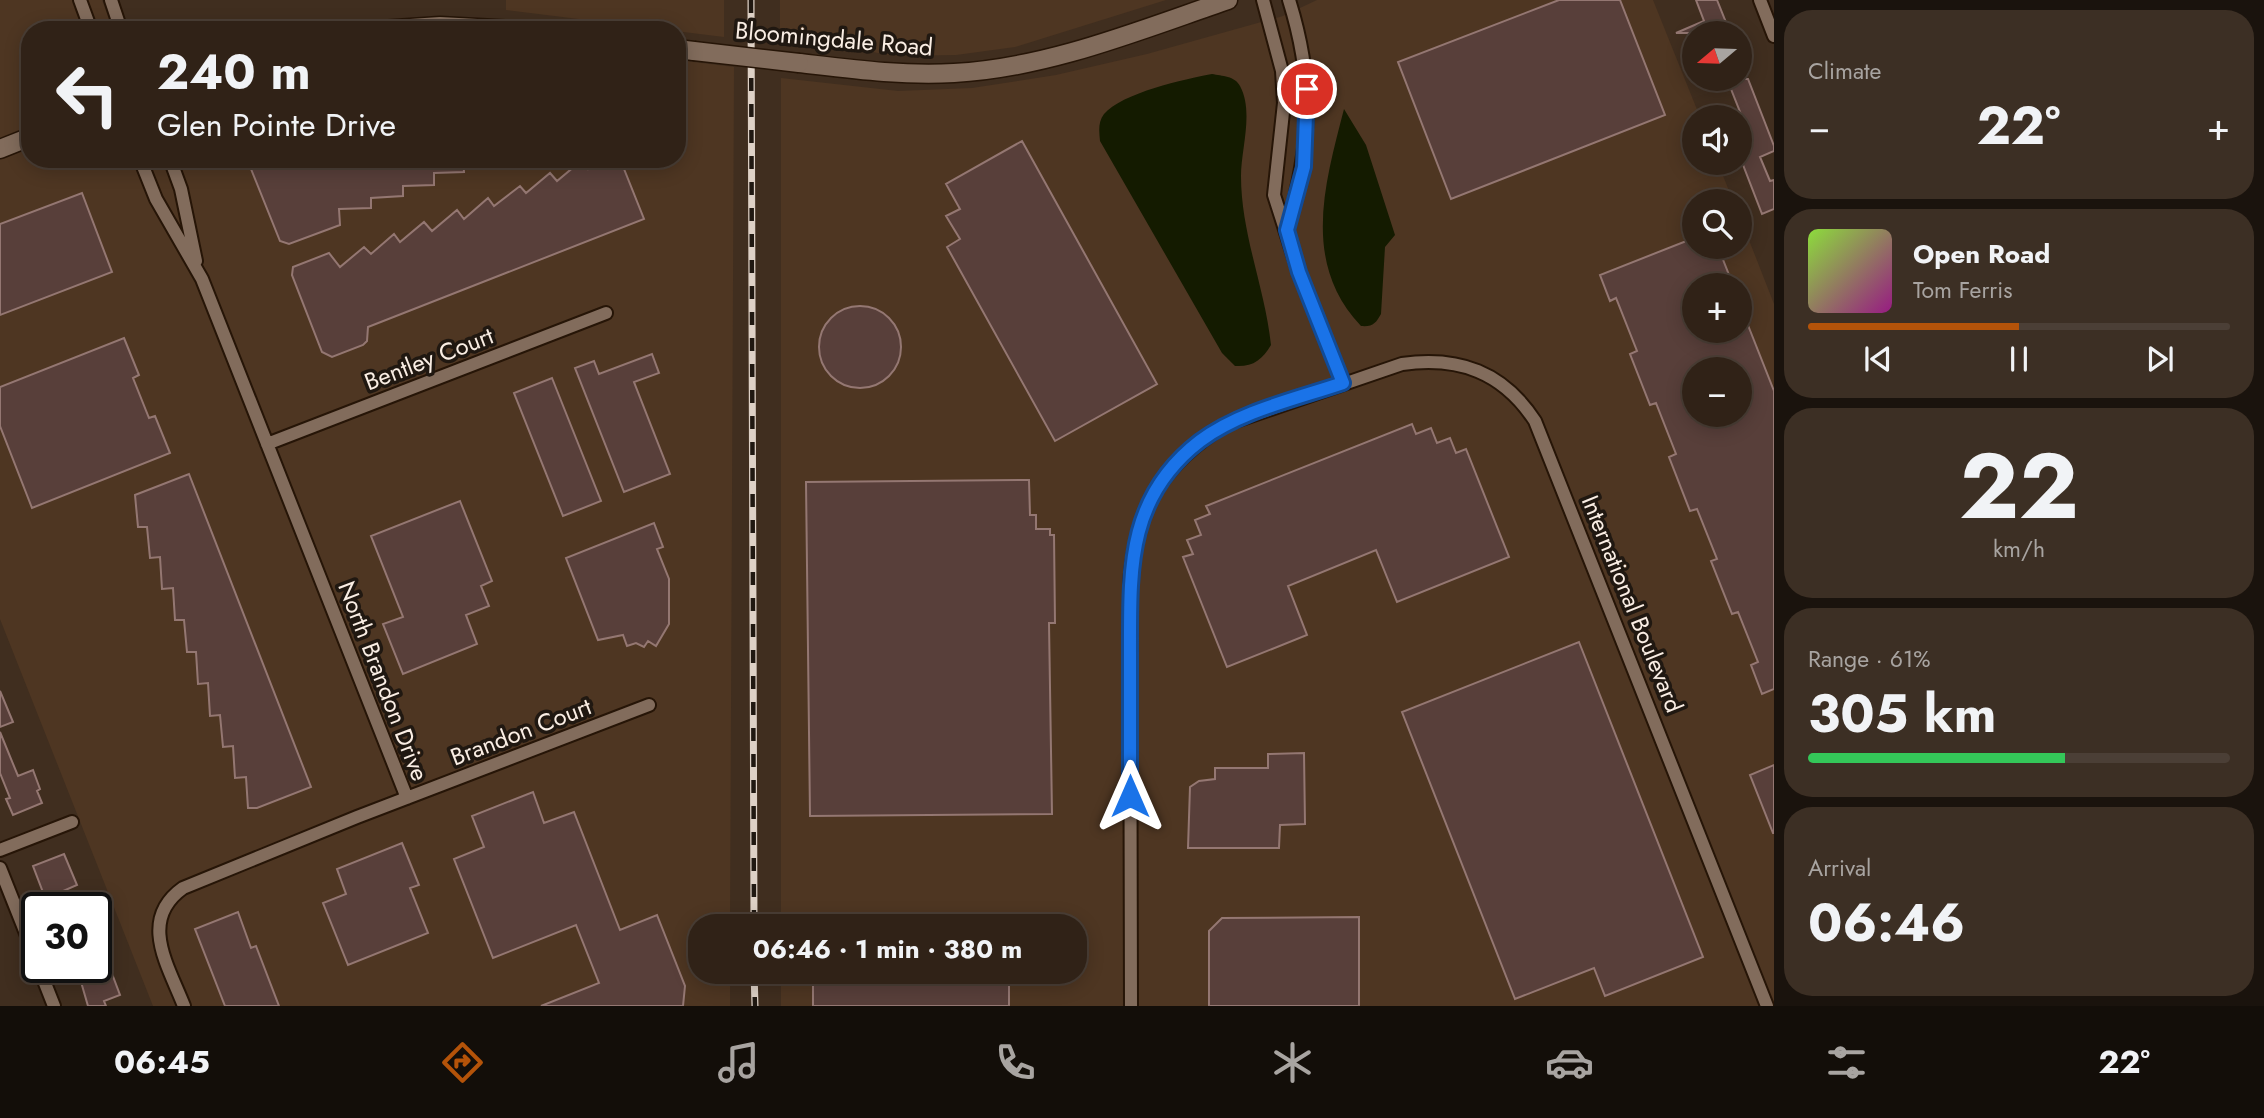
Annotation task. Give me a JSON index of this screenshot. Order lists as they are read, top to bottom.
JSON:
{
  "streets": {
    "main road": ["Bloomingdale Road"],
    "street": [
      "Bentley Court",
      "International Boulevard",
      "North Brandon Drive",
      "Brandon Court"
    ]
  },
  "crossings": [
    ["Bentley Court", "North Brandon Drive"],
    ["North Brandon Drive", "Brandon Court"]
  ],
  "north": "left",
  "page": {
    "tile": [
      "Climate",
      ["22", "km/h"],
      ["Range · 61%", "305 km"],
      ["Arrival", "06:46"]
    ],
    "map_buttons": ["+", "−"],
    "turn": ["240 m", "Glen Pointe Drive"],
    "heat": ["−", "22°", "+"],
    "song": ["Open Road", "Tom Ferris"],
    "limit": "30",
    "trip": "06:46 · 1 min · 380 m",
    "tabs": ["06:45", "22°"]
  }
}
